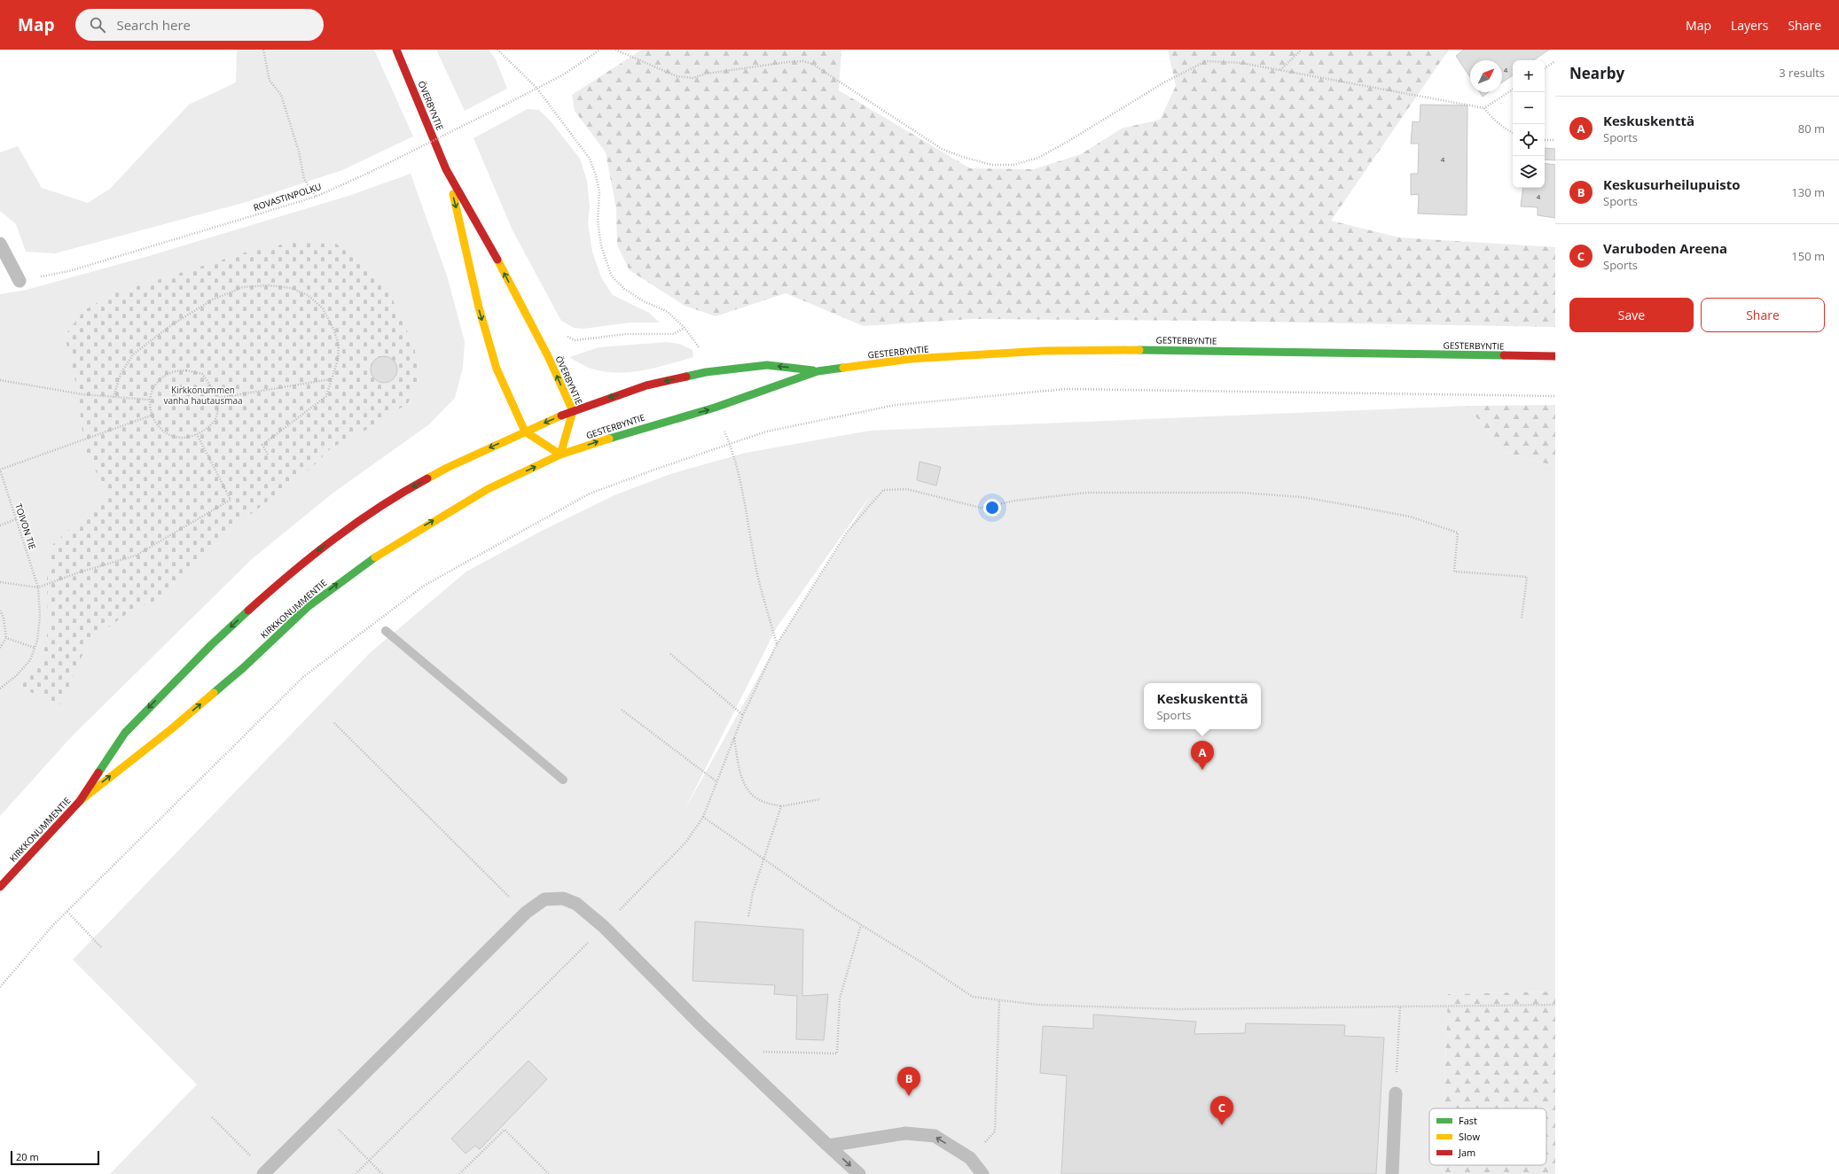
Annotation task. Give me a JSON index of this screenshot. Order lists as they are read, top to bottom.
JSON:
{
  "streets": {
    "street": ["ÖVERBYNTIE", "GESTERBYNTIE", "KIRKKONUMMENTIE"],
    "path": ["ROVASTINPOLKU", "TOIVON TIE"]
  },
  "crossings": [
    ["ÖVERBYNTIE", "GESTERBYNTIE"],
    ["ÖVERBYNTIE", "KIRKKONUMMENTIE"],
    ["GESTERBYNTIE", "KIRKKONUMMENTIE"]
  ],
  "parks": ["Kirkkonummen vanha hautausmaa"],
  "house_numbers": ["4", "4", "4"],
  "legend": ["Fast", "Slow", "Jam"],
  "scale_bar": "20 m",
  "north": "top right",
  "page": {
    "header": "Map",
    "search": "Search here",
    "nav": ["Map", "Layers", "Share"],
    "heading": ["Nearby", "3 results"],
    "map_buttons": ["+", "−"],
    "list": [
      {
        "mark": "A",
        "name": "Keskuskenttä",
        "note": "Sports",
        "value": "80 m"
      },
      {
        "mark": "B",
        "name": "Keskusurheilupuisto",
        "note": "Sports",
        "value": "130 m"
      },
      {
        "mark": "C",
        "name": "Varuboden Areena",
        "note": "Sports",
        "value": "150 m"
      }
    ],
    "buttons": ["Save", "Share"],
    "popup": ["Keskuskenttä", "Sports"],
    "pins": ["A", "B", "C"],
    "scale": "20 m"
  }
}
